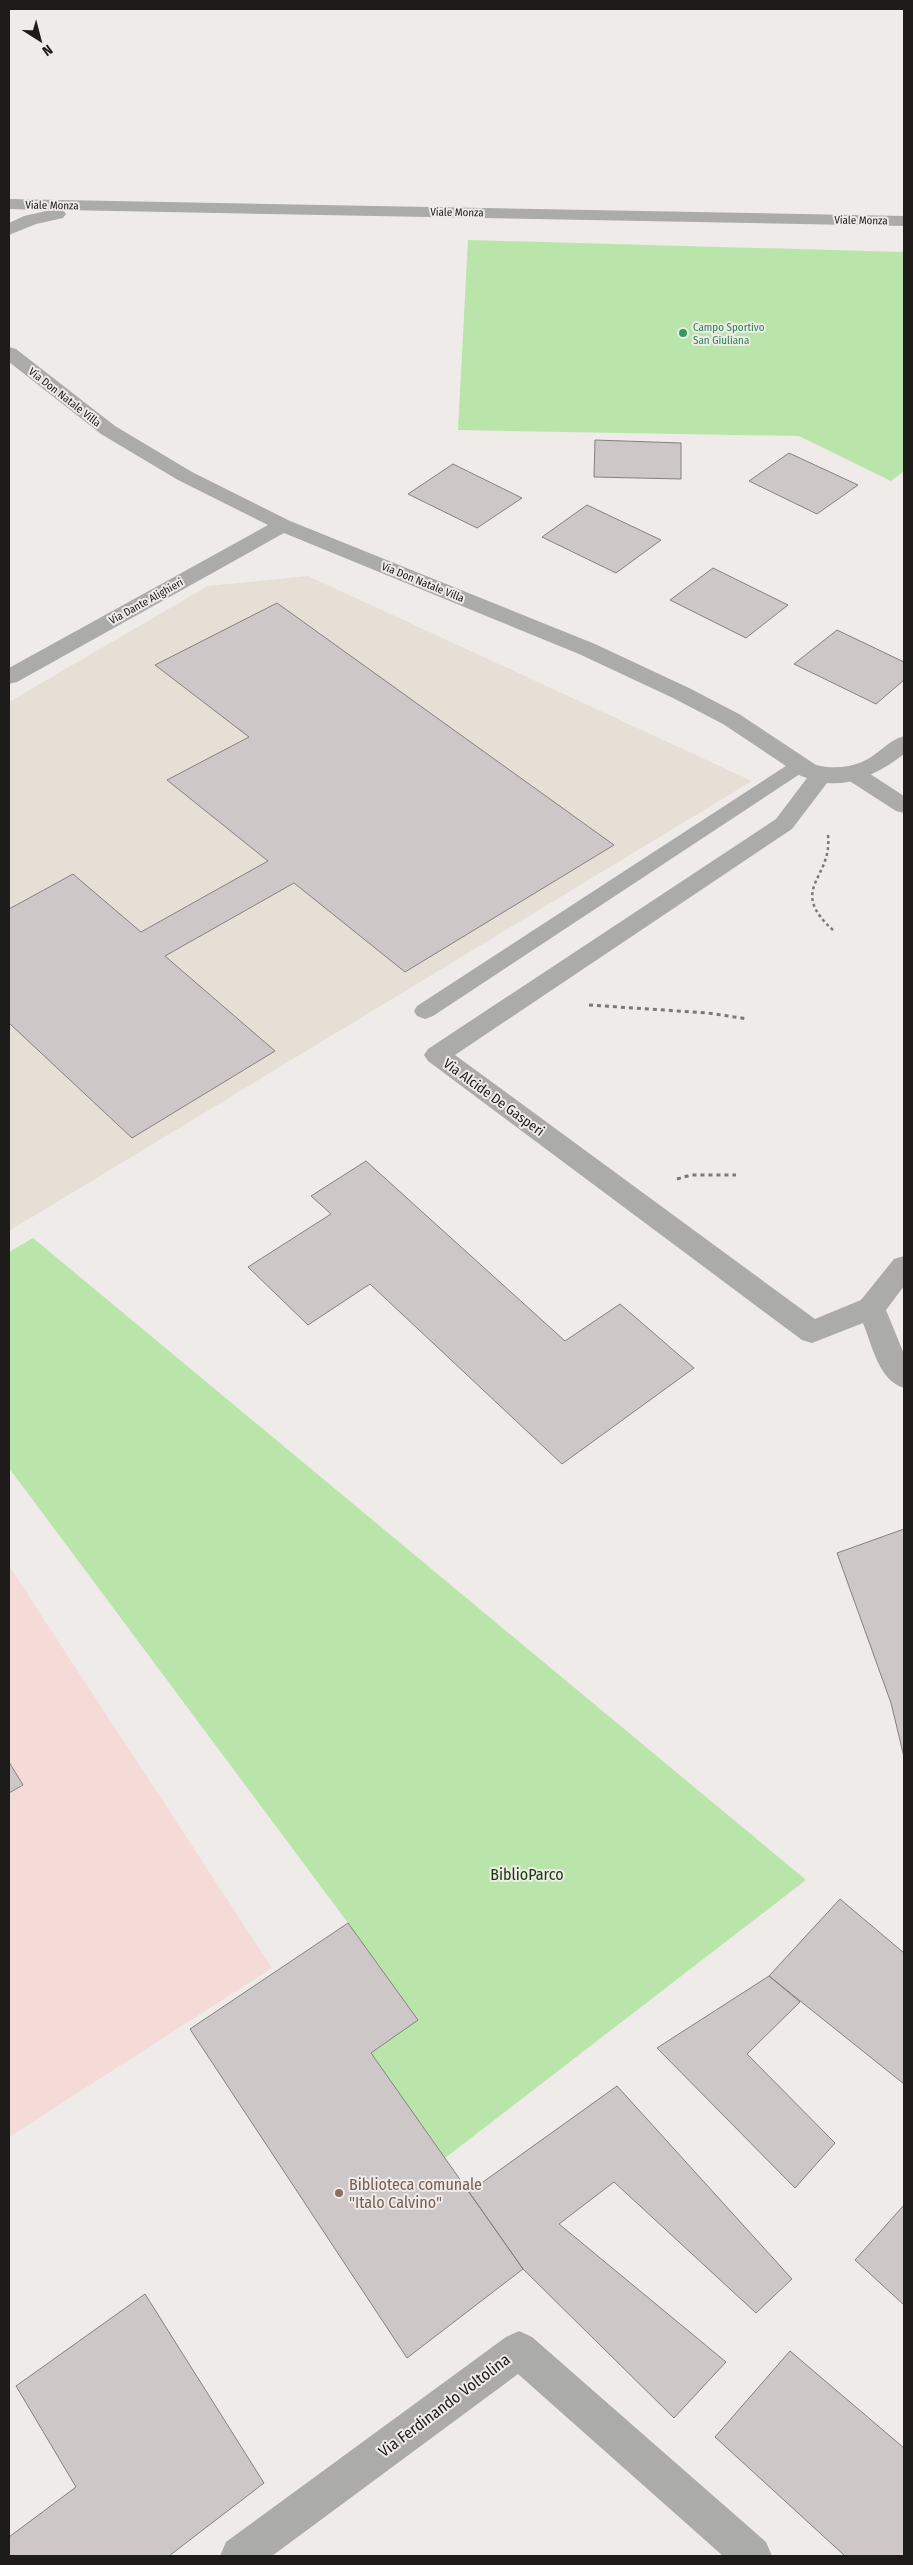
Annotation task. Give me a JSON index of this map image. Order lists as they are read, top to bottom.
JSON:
{
  "streets": {
    "street": [
      "Viale Monza",
      "Via Don Natale Villa",
      "Via Dante Alighieri",
      "Via Alcide De Gasperi",
      "Via Ferdinando Voltolina"
    ]
  },
  "crossings": [
    ["Via Don Natale Villa", "Via Dante Alighieri"],
    ["Via Don Natale Villa", "Via Alcide De Gasperi"]
  ],
  "parks": ["BiblioParco"],
  "places": ["Campo Sportivo San Giuliana", "Biblioteca comunale \"Italo Calvino\""],
  "north": "bottom right"
}
